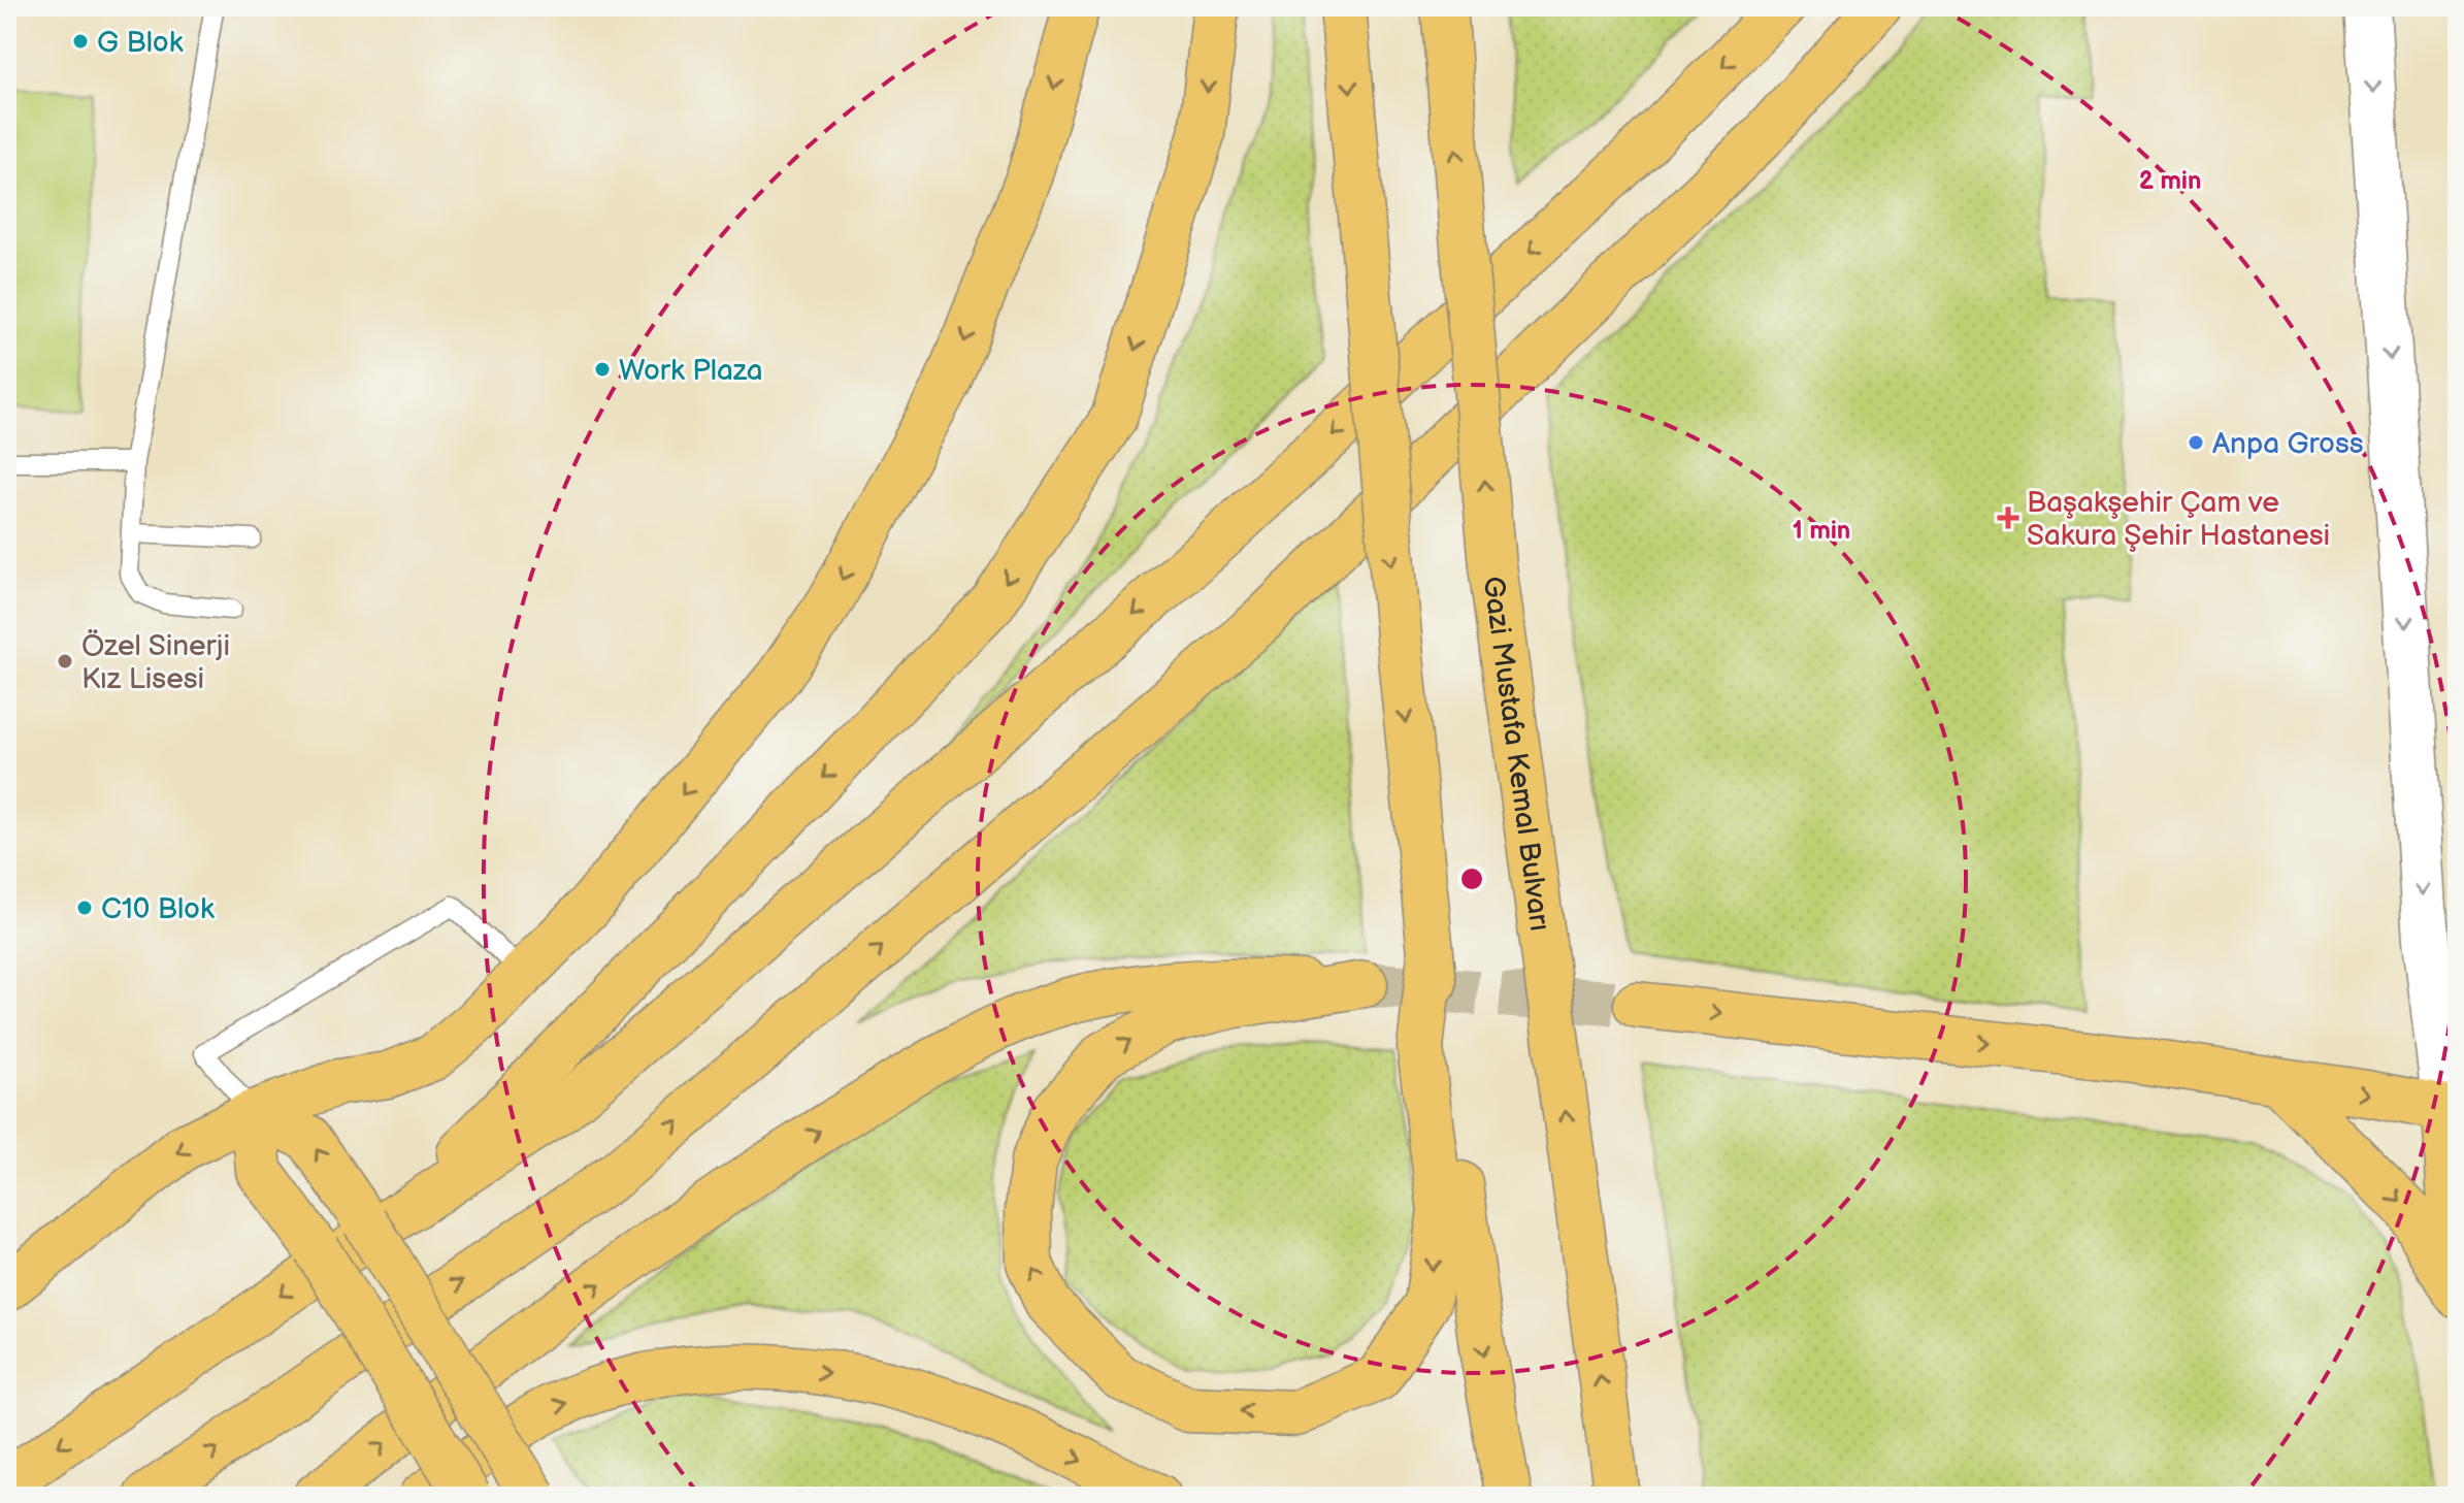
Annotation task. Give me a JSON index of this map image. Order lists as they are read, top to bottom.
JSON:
{
  "streets": {
    "main road": ["Gazi Mustafa Kemal Bulvarı"]
  },
  "places": {
    "other": [
      "G Blok",
      "Work Plaza",
      "Anpa Gross",
      "Özel Sinerji Kız Lisesi",
      "C10 Blok"
    ],
    "health": ["Başakşehir Çam ve Sakura Şehir Hastanesi"]
  },
  "rings": ["2 min", "1 min"]
}
